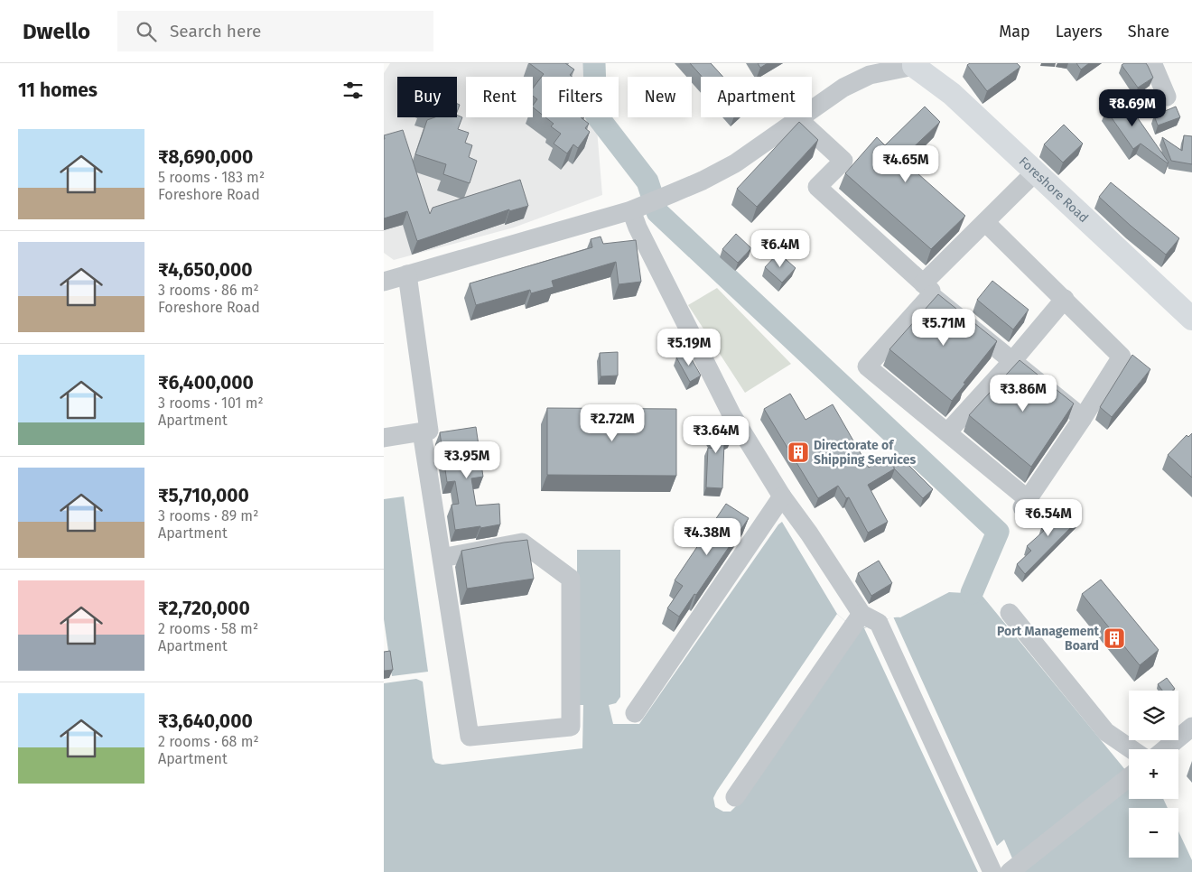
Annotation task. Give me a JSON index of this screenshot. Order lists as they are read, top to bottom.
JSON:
{
  "streets": {
    "main road": ["Foreshore Road"]
  },
  "places": {
    "building": ["Directorate of Shipping Services", "Port Management Board"]
  },
  "page": {
    "header": "Dwello",
    "search": "Search here",
    "nav": ["Map", "Layers", "Share"],
    "heading": "11 homes",
    "chip": [
      "Buy",
      "Rent",
      "Filters",
      "New",
      "Apartment"
    ],
    "price": [
      "₹8.69M",
      "₹4.65M",
      "₹6.4M",
      "₹5.71M",
      "₹5.19M",
      "₹3.86M",
      "₹2.72M",
      "₹3.64M",
      "₹3.95M",
      "₹6.54M",
      "₹4.38M"
    ],
    "list": [
      {
        "name": "₹8,690,000",
        "note": "5 rooms · 183 m² · Foreshore Road"
      },
      {
        "name": "₹4,650,000",
        "note": "3 rooms · 86 m² · Foreshore Road"
      },
      {
        "name": "₹6,400,000",
        "note": "3 rooms · 101 m² · Apartment"
      },
      {
        "name": "₹5,710,000",
        "note": "3 rooms · 89 m² · Apartment"
      },
      {
        "name": "₹2,720,000",
        "note": "2 rooms · 58 m² · Apartment"
      },
      {
        "name": "₹3,640,000",
        "note": "2 rooms · 68 m² · Apartment"
      }
    ],
    "map_buttons": ["+", "−"]
  }
}
